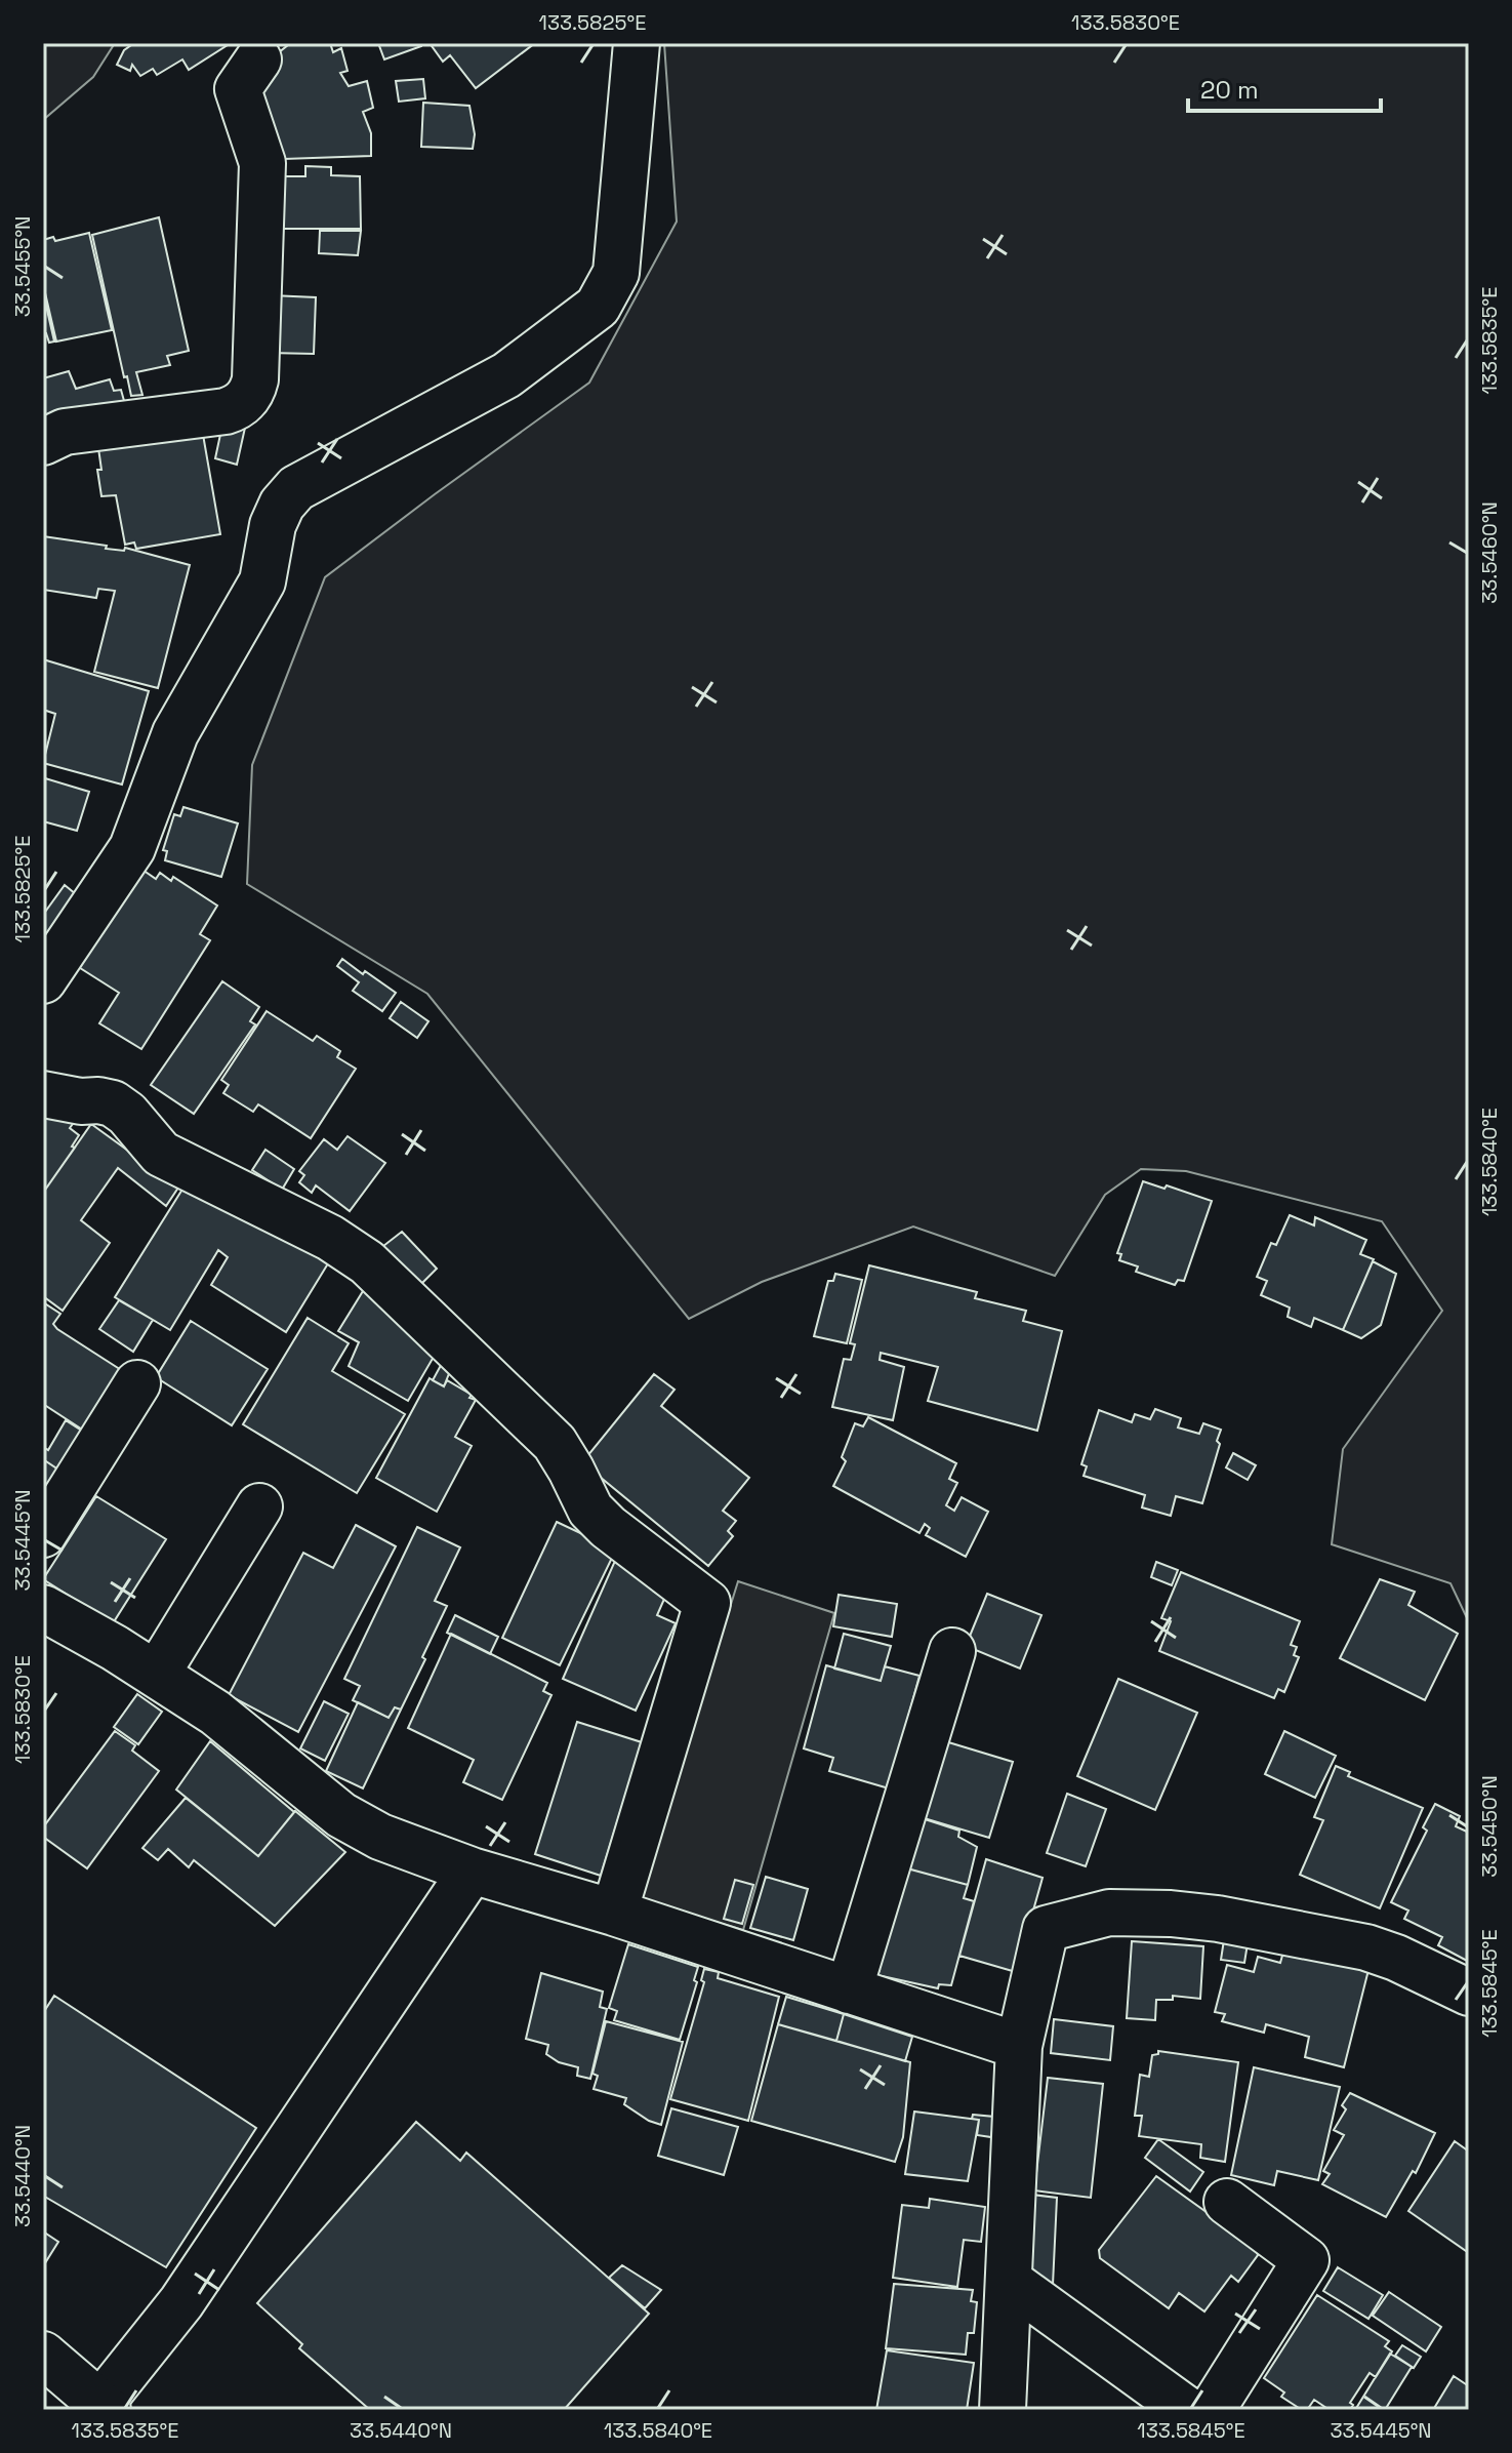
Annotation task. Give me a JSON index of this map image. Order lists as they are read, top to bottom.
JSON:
{
  "scale_bar": "20 m",
  "coordinates": [
    "133.5825°E",
    "133.5830°E",
    "33.5455°N",
    "133.5835°E",
    "33.5460°N",
    "133.5840°E",
    "33.5445°N",
    "33.5450°N",
    "133.5845°E",
    "33.5440°N"
  ]
}
